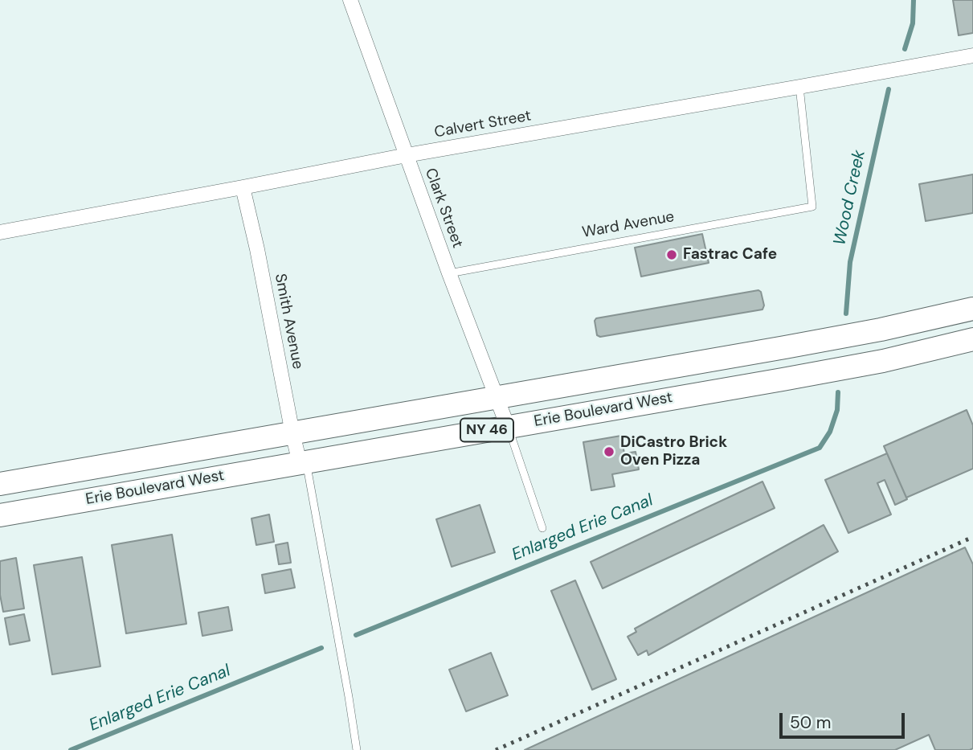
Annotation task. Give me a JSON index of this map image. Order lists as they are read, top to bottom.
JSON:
{
  "streets": {
    "main road": ["Erie Boulevard West", "NY 46"],
    "street": ["Calvert Street", "Clark Street", "Smith Avenue"],
    "lane": ["Ward Avenue"]
  },
  "crossings": [
    ["Calvert Street", "Clark Street"],
    ["Calvert Street", "Ward Avenue"],
    ["Calvert Street", "Smith Avenue"],
    ["Clark Street", "Ward Avenue"],
    ["Clark Street", "Erie Boulevard West"],
    ["Smith Avenue", "Erie Boulevard West"]
  ],
  "water": ["Wood Creek", "Enlarged Erie Canal"],
  "places": ["Fastrac Cafe", "DiCastro Brick Oven Pizza"],
  "scale_bar": "50 m"
}
